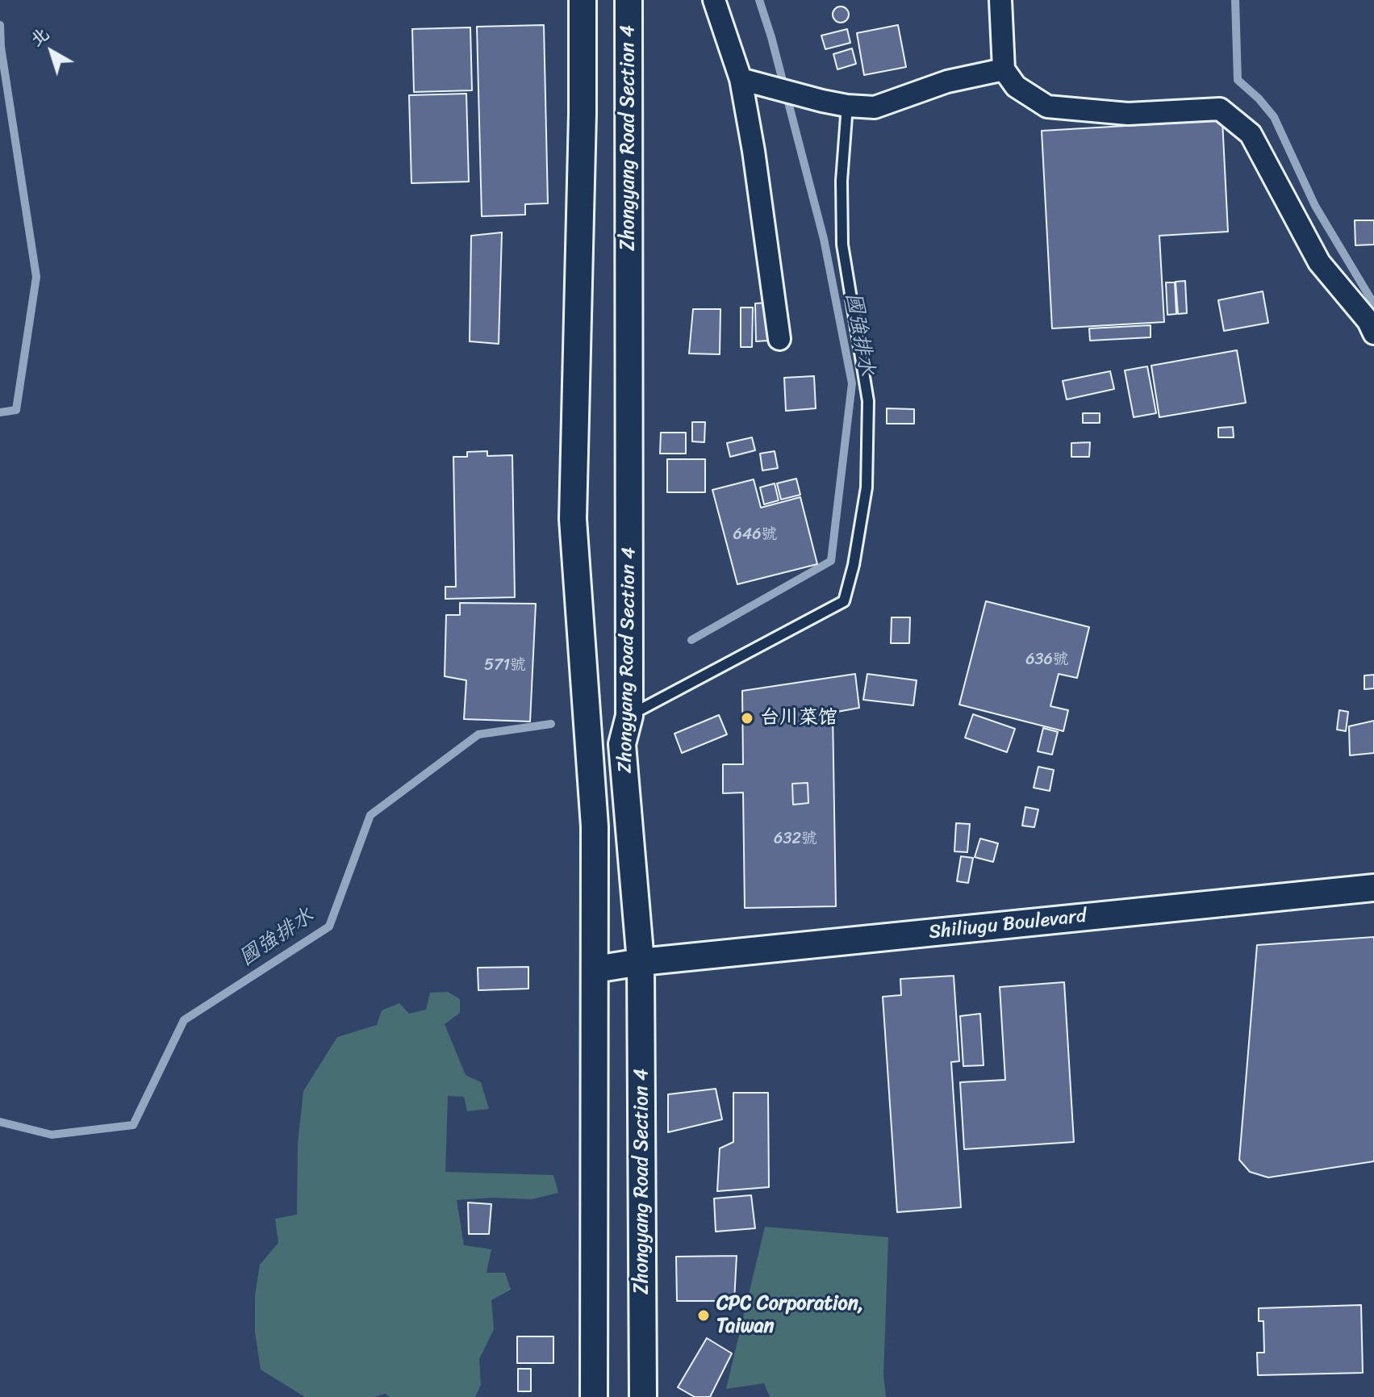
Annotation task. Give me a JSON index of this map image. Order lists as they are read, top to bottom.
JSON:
{
  "streets": {
    "street": ["Zhongyang Road Section 4", "Shiliugu Boulevard"]
  },
  "crossings": [
    ["Zhongyang Road Section 4", "Shiliugu Boulevard"]
  ],
  "water": ["國強排水"],
  "places": ["台川菜馆", "CPC Corporation, Taiwan"],
  "house_numbers": [
    "646號",
    "636號",
    "571號",
    "632號"
  ],
  "north": "top left"
}
